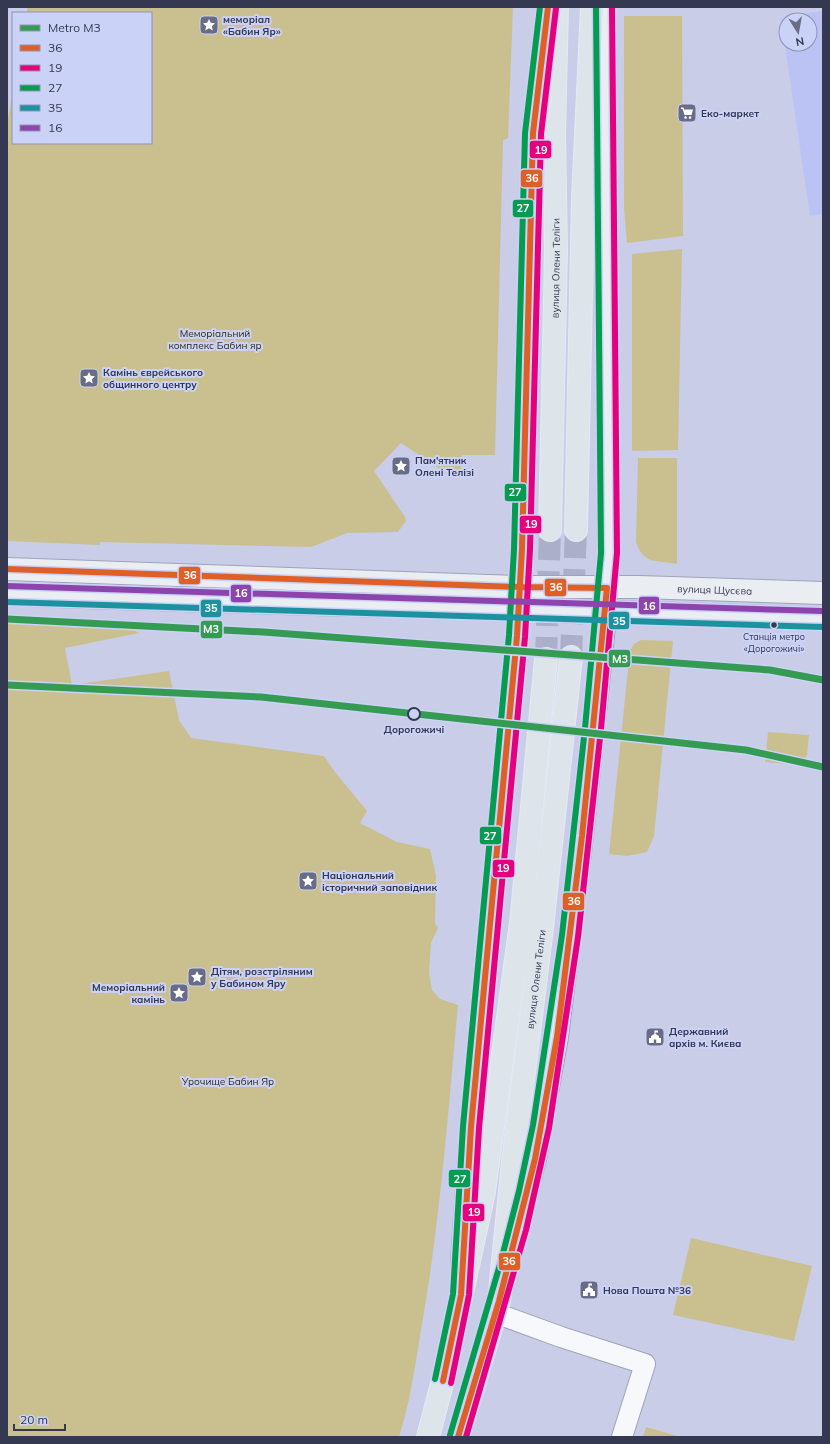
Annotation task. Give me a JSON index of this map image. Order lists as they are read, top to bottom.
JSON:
{
  "streets": {
    "main road": ["вулиця Олени Теліги", "вулиця Щусєва"]
  },
  "crossings": [
    ["вулиця Олени Теліги", "вулиця Щусєва"]
  ],
  "parks": ["Меморіальний комплекс Бабин яр", "Урочище Бабин Яр"],
  "places": {
    "place": [
      "меморіал «Бабин Яр»",
      "Камінь єврейського общинного центру",
      "Пам'ятник Олені Телізі",
      "Національний історичний заповідник",
      "Дітям, розстріляним у Бабином Яру",
      "Меморіальний камінь"
    ],
    "supermarket": ["Еко-маркет"],
    "other": ["Станція метро «Дорогожичі»", "Дорогожичі"],
    "public building": ["Державний архів м. Києва", "Нова Пошта №36"]
  },
  "lines": [
    "transit line 36",
    "transit line 19",
    "transit line 27",
    "transit line 16",
    "transit line 35",
    "metro line M3"
  ],
  "legend": [
    "Metro M3",
    "36",
    "19",
    "27",
    "35",
    "16"
  ],
  "scale_bar": "20 m",
  "north": "bottom"
}
